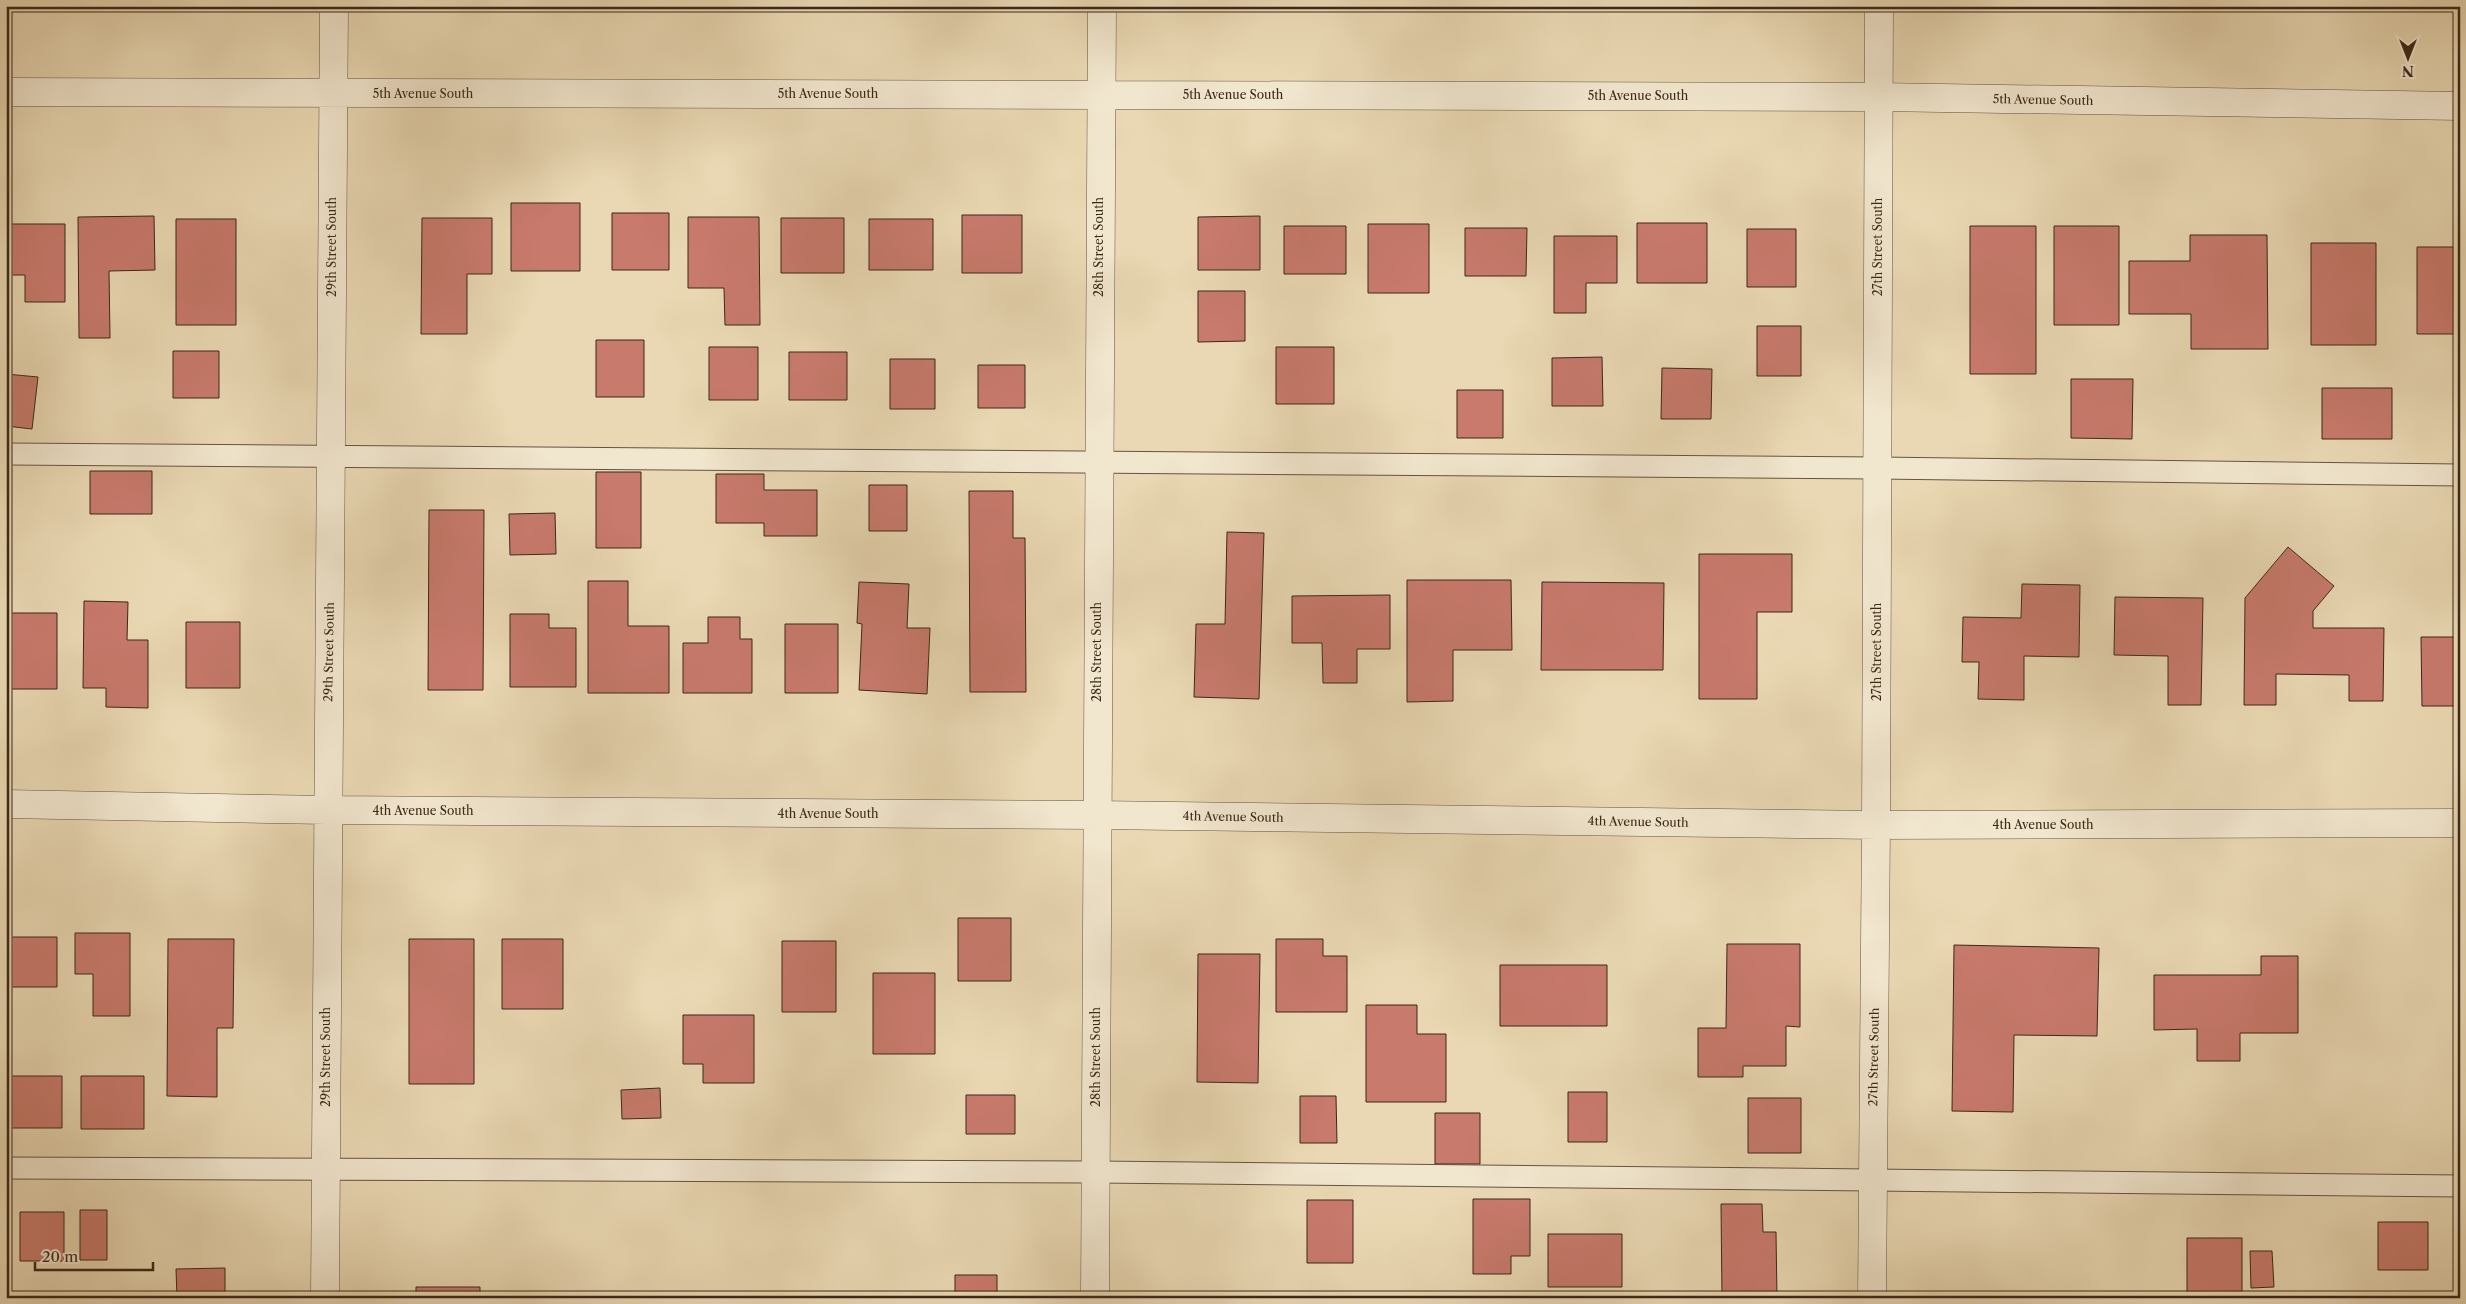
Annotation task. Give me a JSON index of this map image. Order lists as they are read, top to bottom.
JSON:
{
  "streets": {
    "street": [
      "5th Avenue South",
      "29th Street South",
      "28th Street South",
      "27th Street South",
      "4th Avenue South"
    ]
  },
  "crossings": [
    ["5th Avenue South", "29th Street South"],
    ["5th Avenue South", "28th Street South"],
    ["5th Avenue South", "27th Street South"],
    ["29th Street South", "4th Avenue South"],
    ["28th Street South", "4th Avenue South"],
    ["27th Street South", "4th Avenue South"]
  ],
  "scale_bar": "20 m",
  "north": "bottom"
}
